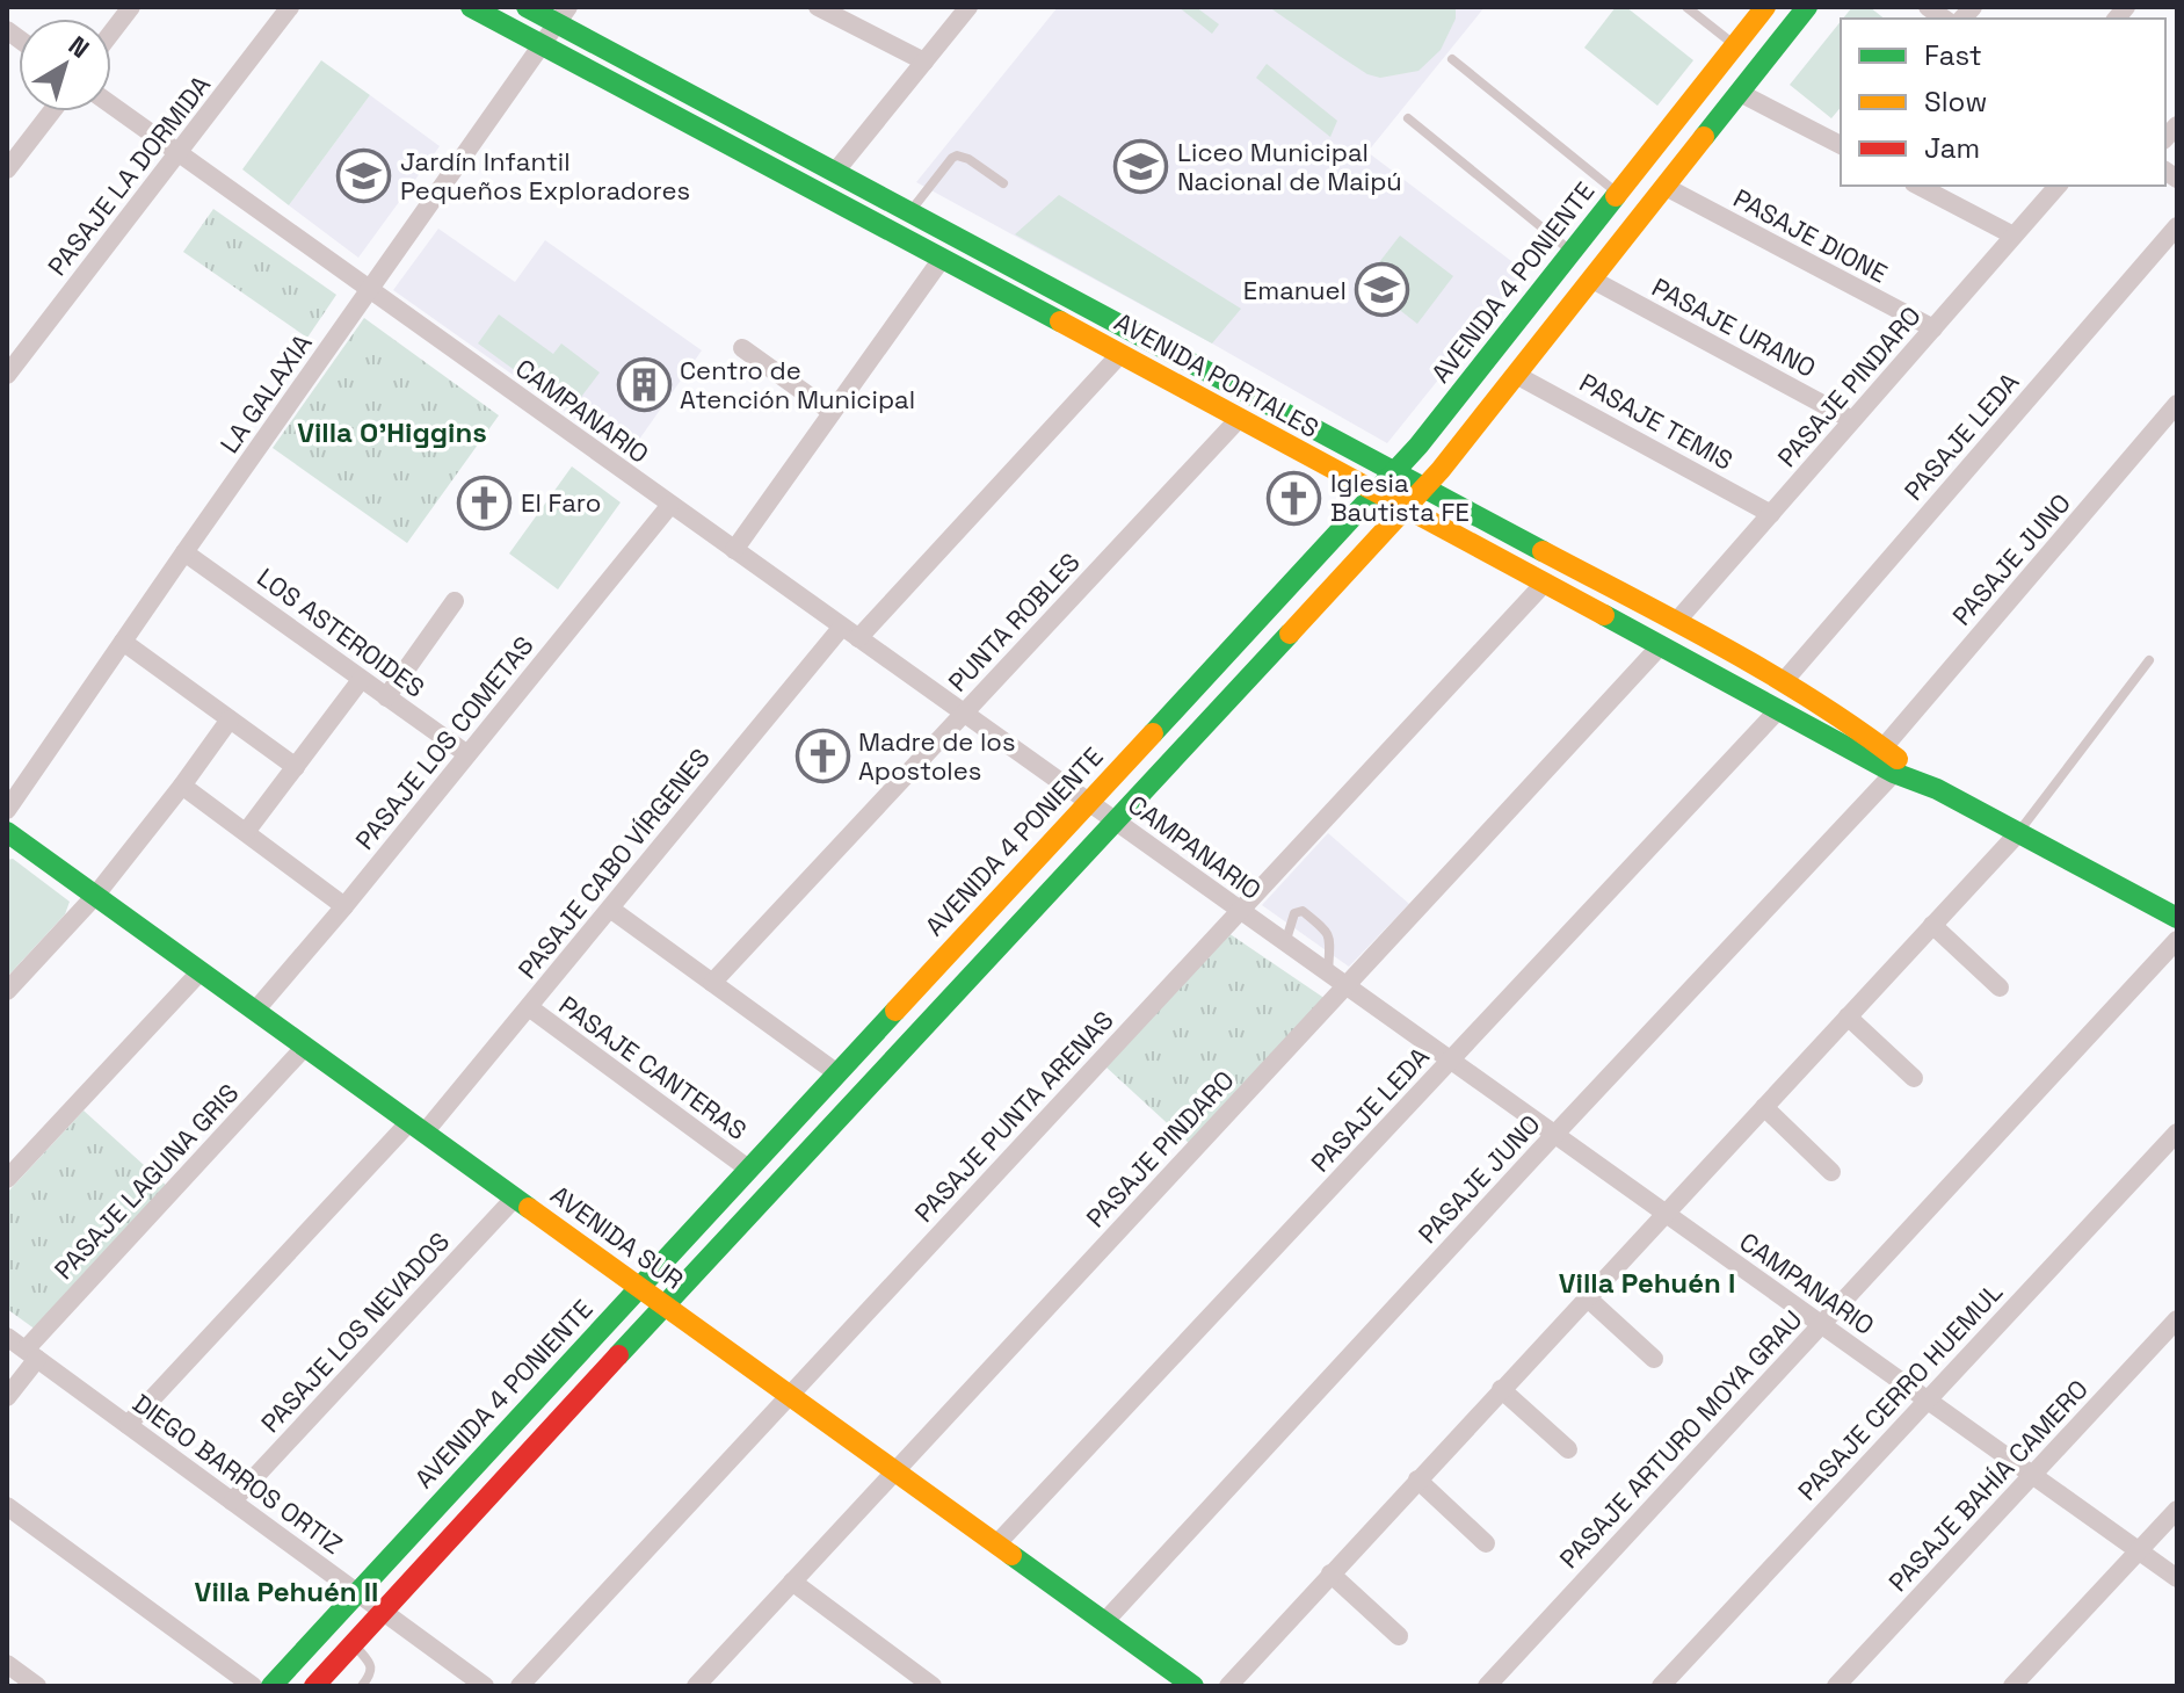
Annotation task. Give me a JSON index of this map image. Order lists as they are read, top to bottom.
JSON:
{
  "streets": {
    "street": [
      "PASAJE LA DORMIDA",
      "PASAJE DIONE",
      "AVENIDA 4 PONIENTE",
      "PASAJE URANO",
      "AVENIDA PORTALES",
      "PASAJE PINDARO",
      "LA GALAXIA",
      "CAMPANARIO",
      "PASAJE TEMIS",
      "PASAJE LEDA",
      "PASAJE JUNO",
      "PUNTA ROBLES",
      "LOS ASTEROIDES",
      "PASAJE LOS COMETAS",
      "PASAJE CABO VÍRGENES",
      "PASAJE CANTERAS",
      "PASAJE PUNTA ARENAS",
      "PASAJE LAGUNA GRIS",
      "AVENIDA SUR",
      "PASAJE LOS NEVADOS",
      "PASAJE CERRO HUEMUL",
      "PASAJE ARTURO MOYA GRAU",
      "DIEGO BARROS ORTIZ",
      "PASAJE BAHÍA CAMERO"
    ]
  },
  "crossings": [
    ["PASAJE LA DORMIDA", "CAMPANARIO"],
    ["PASAJE DIONE", "PASAJE PINDARO"],
    ["AVENIDA 4 PONIENTE", "AVENIDA PORTALES"],
    ["AVENIDA 4 PONIENTE", "CAMPANARIO"],
    ["AVENIDA 4 PONIENTE", "PASAJE CANTERAS"],
    ["AVENIDA 4 PONIENTE", "AVENIDA SUR"],
    ["AVENIDA 4 PONIENTE", "DIEGO BARROS ORTIZ"],
    ["PASAJE URANO", "PASAJE PINDARO"],
    ["AVENIDA PORTALES", "PASAJE PINDARO"],
    ["AVENIDA PORTALES", "LA GALAXIA"],
    ["AVENIDA PORTALES", "PASAJE LEDA"],
    ["AVENIDA PORTALES", "PASAJE JUNO"],
    ["AVENIDA PORTALES", "PUNTA ROBLES"],
    ["AVENIDA PORTALES", "PASAJE CABO VÍRGENES"],
    ["AVENIDA PORTALES", "PASAJE PUNTA ARENAS"],
    ["PASAJE PINDARO", "CAMPANARIO"],
    ["PASAJE PINDARO", "PASAJE TEMIS"],
    ["PASAJE PINDARO", "AVENIDA SUR"],
    ["LA GALAXIA", "CAMPANARIO"],
    ["LA GALAXIA", "LOS ASTEROIDES"],
    ["CAMPANARIO", "PASAJE LEDA"],
    ["CAMPANARIO", "PASAJE JUNO"],
    ["CAMPANARIO", "PUNTA ROBLES"],
    ["CAMPANARIO", "PASAJE LOS COMETAS"],
    ["CAMPANARIO", "PASAJE CABO VÍRGENES"],
    ["CAMPANARIO", "PASAJE PUNTA ARENAS"],
    ["CAMPANARIO", "PASAJE CERRO HUEMUL"],
    ["CAMPANARIO", "PASAJE ARTURO MOYA GRAU"],
    ["CAMPANARIO", "PASAJE BAHÍA CAMERO"],
    ["PASAJE LEDA", "AVENIDA SUR"],
    ["PASAJE JUNO", "AVENIDA SUR"],
    ["LOS ASTEROIDES", "PASAJE LOS COMETAS"],
    ["PASAJE LOS COMETAS", "AVENIDA SUR"],
    ["PASAJE CABO VÍRGENES", "PASAJE CANTERAS"],
    ["PASAJE CABO VÍRGENES", "AVENIDA SUR"],
    ["PASAJE CABO VÍRGENES", "DIEGO BARROS ORTIZ"],
    ["PASAJE PUNTA ARENAS", "AVENIDA SUR"],
    ["PASAJE LAGUNA GRIS", "AVENIDA SUR"],
    ["PASAJE LAGUNA GRIS", "DIEGO BARROS ORTIZ"],
    ["AVENIDA SUR", "PASAJE LOS NEVADOS"],
    ["PASAJE LOS NEVADOS", "DIEGO BARROS ORTIZ"]
  ],
  "districts": ["Villa O'Higgins", "Villa Pehuén I", "Villa Pehuén II"],
  "places": {
    "school or university": ["Liceo Municipal Nacional de Maipú", "Jardín Infantil Pequeños Exploradores", "Emanuel"],
    "building": ["Centro de Atención Municipal"],
    "church": ["Iglesia Bautista FE", "El Faro", "Madre de los Apostoles"]
  },
  "legend": ["Fast", "Slow", "Jam"],
  "north": "top right"
}
